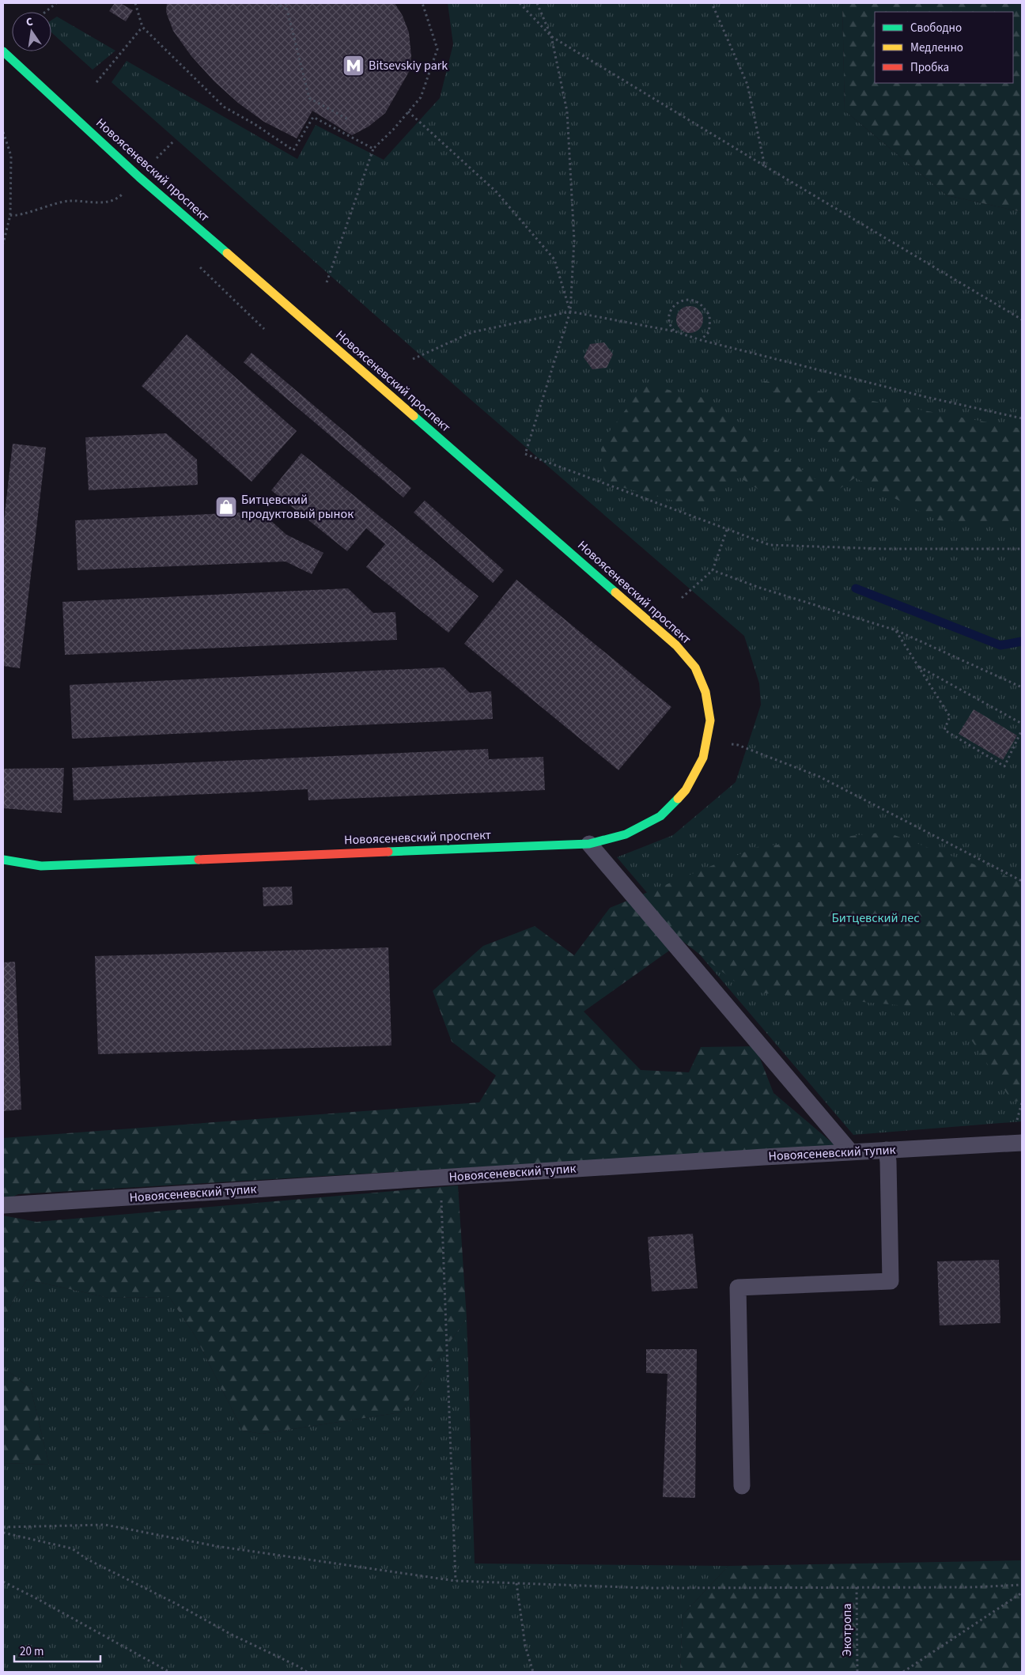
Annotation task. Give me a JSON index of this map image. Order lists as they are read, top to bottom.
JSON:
{
  "streets": {
    "street": ["Новоясеневский проспект"],
    "lane": ["Новоясеневский тупик"],
    "path": ["Экотропа"]
  },
  "parks": ["Битцевский лес"],
  "places": {
    "metro station": ["Bitsevskiy park"],
    "shop": ["Битцевский продуктовый рынок"]
  },
  "legend": ["Свободно", "Медленно", "Пробка"],
  "scale_bar": "20 m",
  "north": "top"
}
